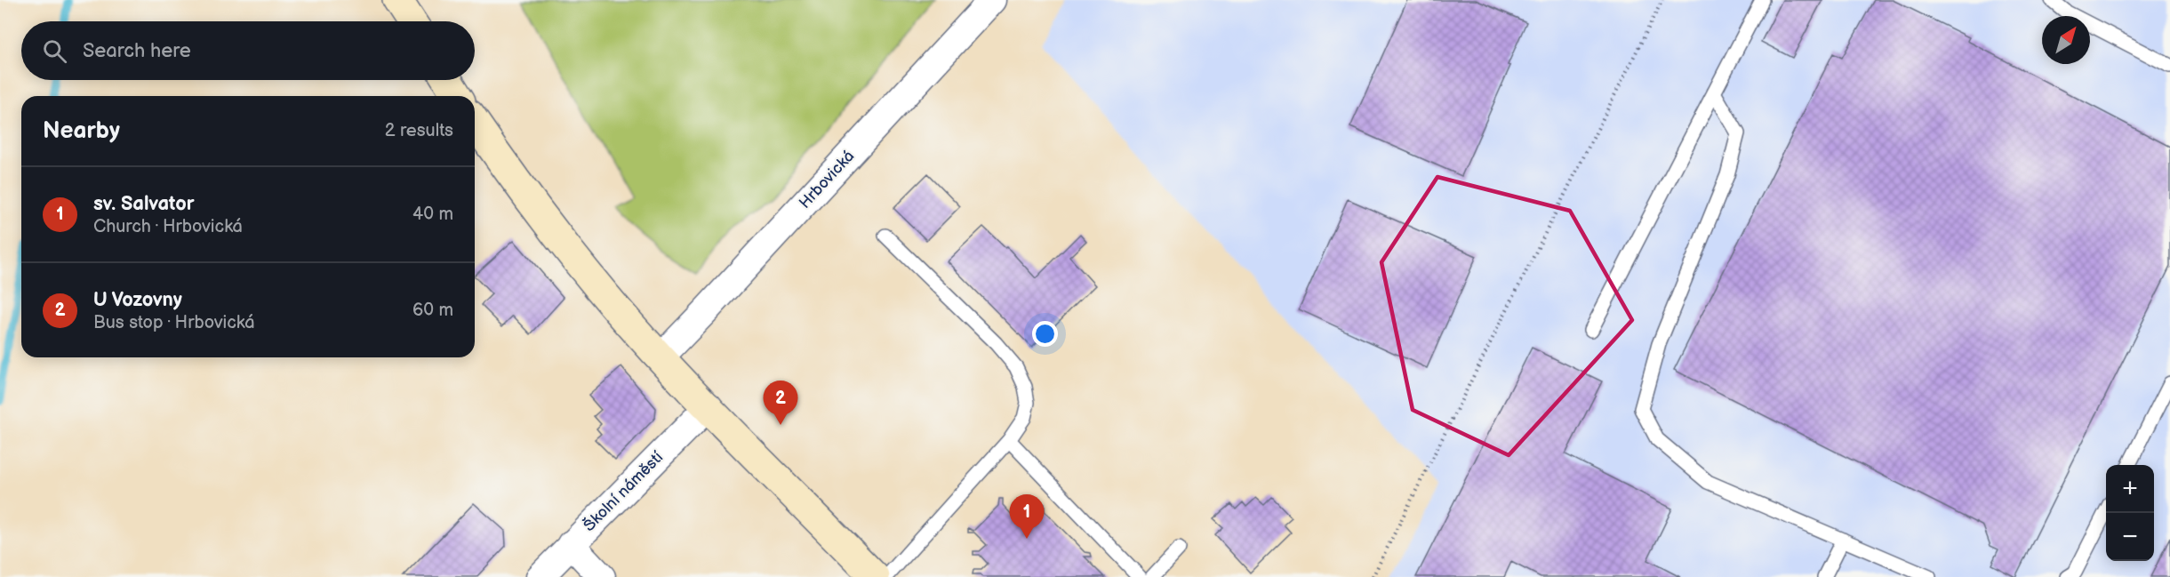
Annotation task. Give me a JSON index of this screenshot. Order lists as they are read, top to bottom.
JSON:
{
  "streets": {
    "street": ["Hrbovická", "Školní náměstí"]
  },
  "north": "top right",
  "page": {
    "search": "Search here",
    "heading": ["Nearby", "2 results"],
    "list": [
      {
        "mark": "1",
        "name": "sv. Salvator",
        "note": "Church · Hrbovická",
        "value": "40 m"
      },
      {
        "mark": "2",
        "name": "U Vozovny",
        "note": "Bus stop · Hrbovická",
        "value": "60 m"
      }
    ],
    "pins": ["2", "1"],
    "map_buttons": ["+", "−"]
  }
}
